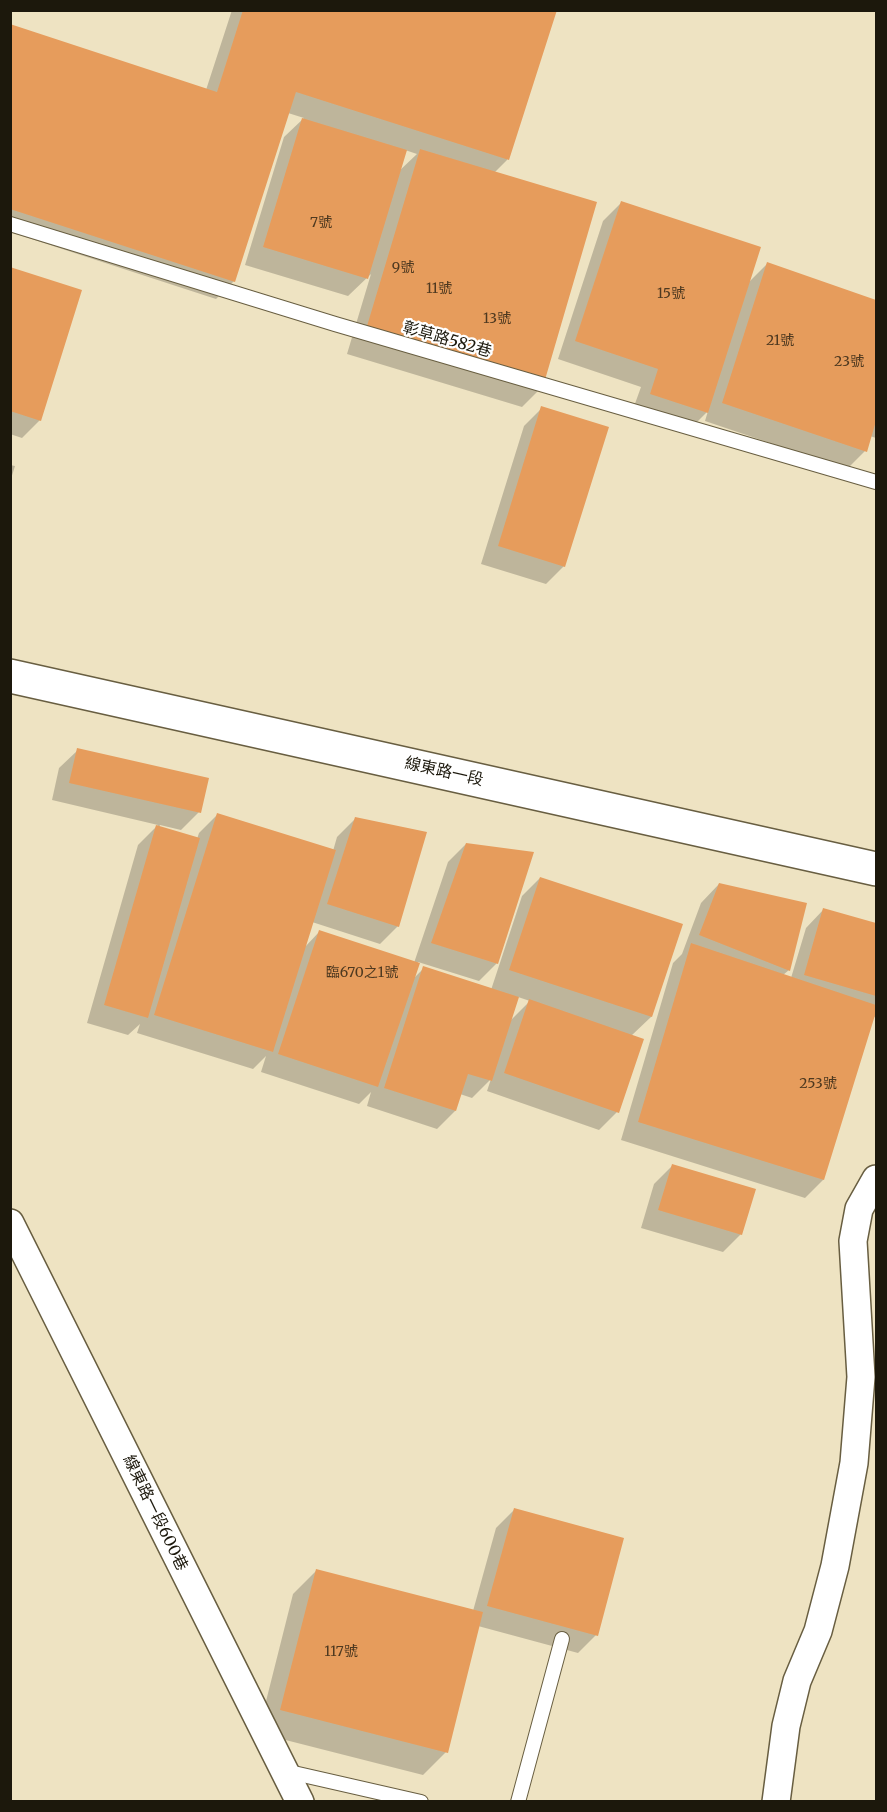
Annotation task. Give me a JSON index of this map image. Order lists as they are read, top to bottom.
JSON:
{
  "streets": {
    "main road": ["線東路一段"],
    "street": ["線東路一段600巷"],
    "lane": ["彰草路582巷"]
  },
  "house_numbers": [
    "7號",
    "9號",
    "11號",
    "15號",
    "13號",
    "21號",
    "23號",
    "臨670之1號",
    "253號",
    "117號"
  ]
}
